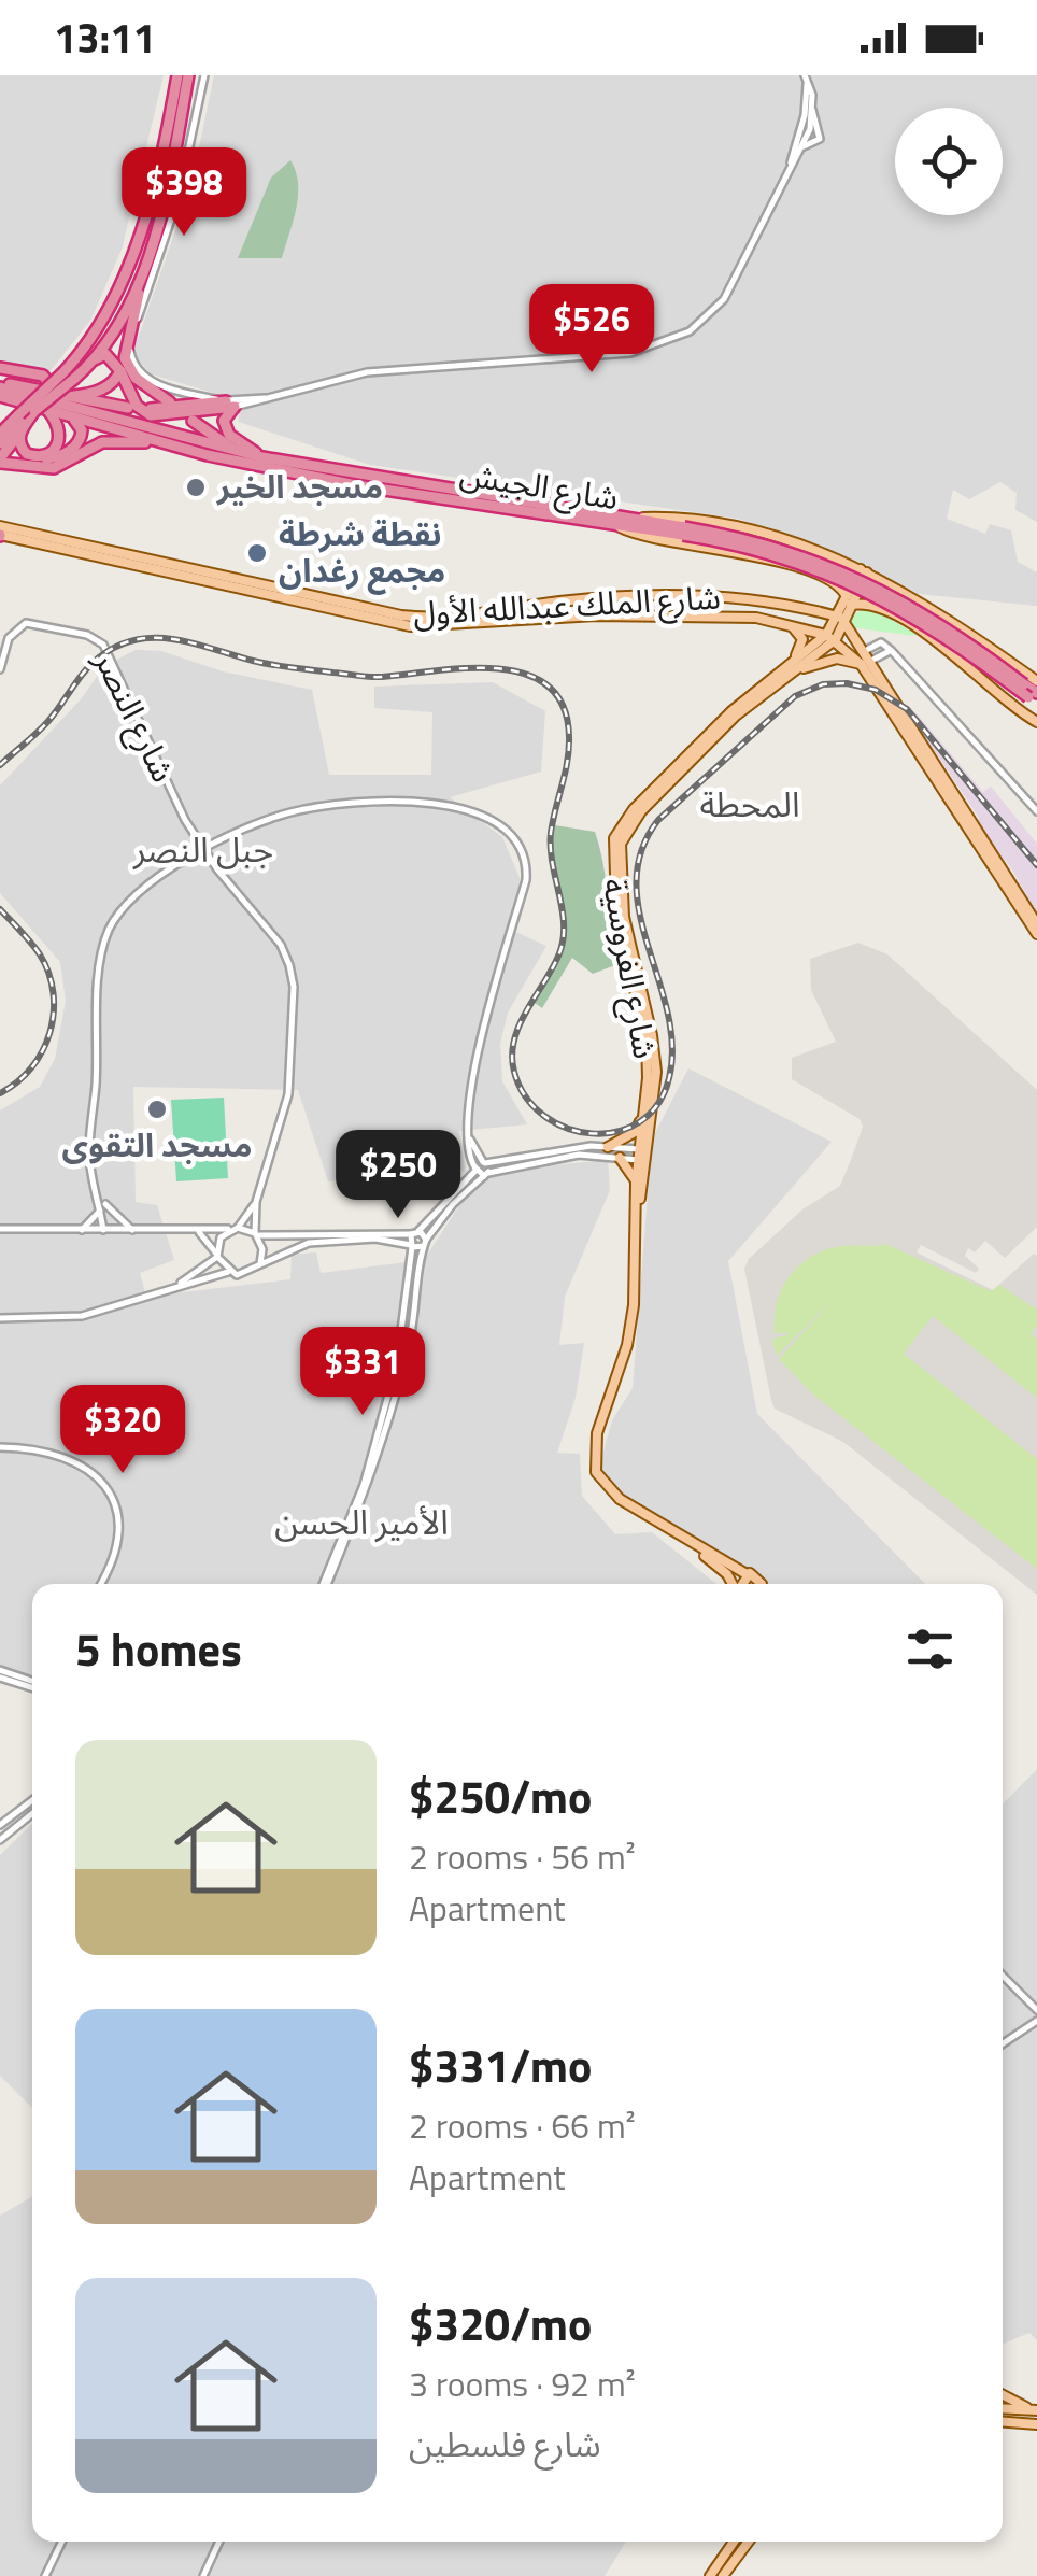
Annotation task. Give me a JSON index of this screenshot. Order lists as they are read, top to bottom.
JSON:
{
  "streets": {
    "highway": ["شارع الجيش"],
    "main road": ["شارع الملك عبدالله الأول", "شارع الفروسية"],
    "street": ["شارع النصر"]
  },
  "crossings": [
    ["شارع الملك عبدالله الأول", "شارع الفروسية"]
  ],
  "districts": ["المحطة", "جبل النصر", "الأمير الحسن"],
  "places": ["مسجد الخير", "نقطة شرطة مجمع رغدان", "مسجد التقوى"],
  "page": {
    "status": "13:11",
    "price": [
      "$398",
      "$526",
      "$250",
      "$331",
      "$320"
    ],
    "heading": "5 homes",
    "list": [
      {
        "name": "$250/mo",
        "note": "2 rooms · 56 m² · Apartment"
      },
      {
        "name": "$331/mo",
        "note": "2 rooms · 66 m² · Apartment"
      },
      {
        "name": "$320/mo",
        "note": "3 rooms · 92 m² · شارع فلسطين"
      }
    ]
  }
}
